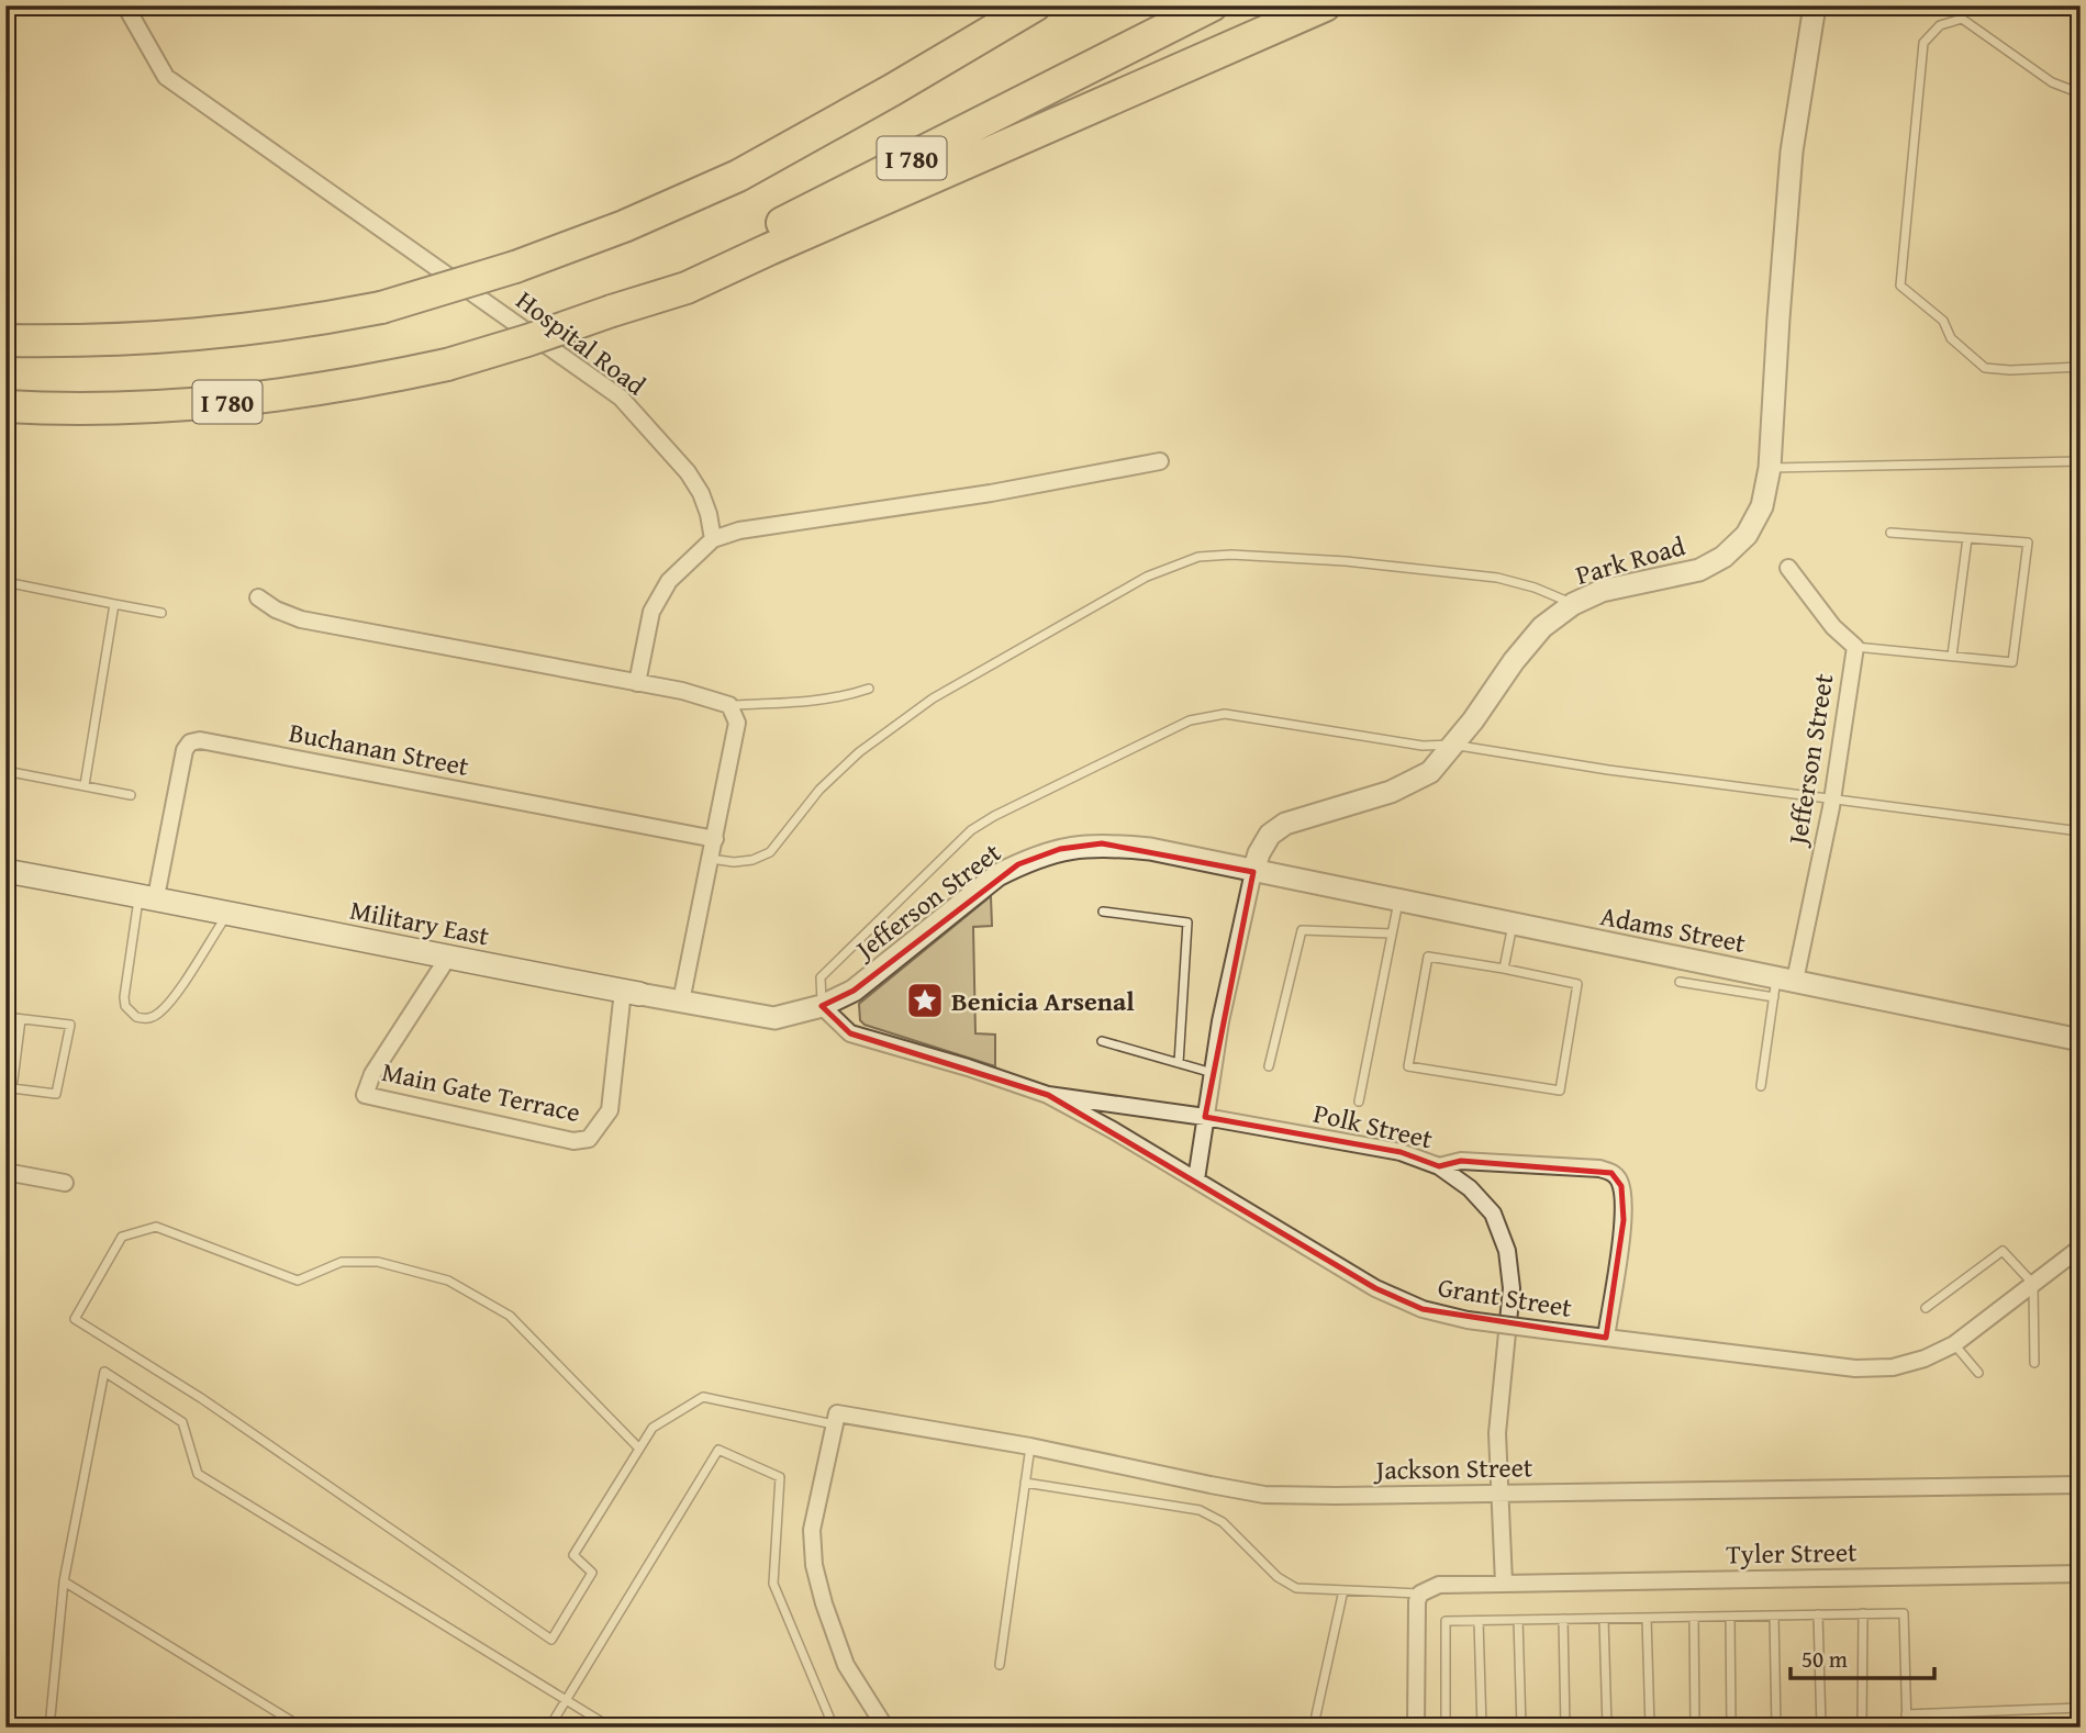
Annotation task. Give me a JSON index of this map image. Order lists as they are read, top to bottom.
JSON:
{
  "streets": {
    "highway": ["I 780"],
    "main road": ["Military East"],
    "street": [
      "Hospital Road",
      "Park Road",
      "Buchanan Street",
      "Jefferson Street",
      "Adams Street",
      "Main Gate Terrace",
      "Polk Street",
      "Grant Street",
      "Jackson Street",
      "Tyler Street"
    ]
  },
  "crossings": [
    ["Park Road", "Jefferson Street"],
    ["Park Road", "Adams Street"],
    ["Park Road", "Polk Street"],
    ["Park Road", "Grant Street"],
    ["Buchanan Street", "Military East"],
    ["Jefferson Street", "Military East"],
    ["Jefferson Street", "Adams Street"],
    ["Jefferson Street", "Grant Street"],
    ["Military East", "Main Gate Terrace"],
    ["Military East", "Grant Street"],
    ["Polk Street", "Grant Street"],
    ["Polk Street", "Jackson Street"],
    ["Polk Street", "Tyler Street"]
  ],
  "places": {
    "place": ["Benicia Arsenal"]
  },
  "scale_bar": "50 m"
}
